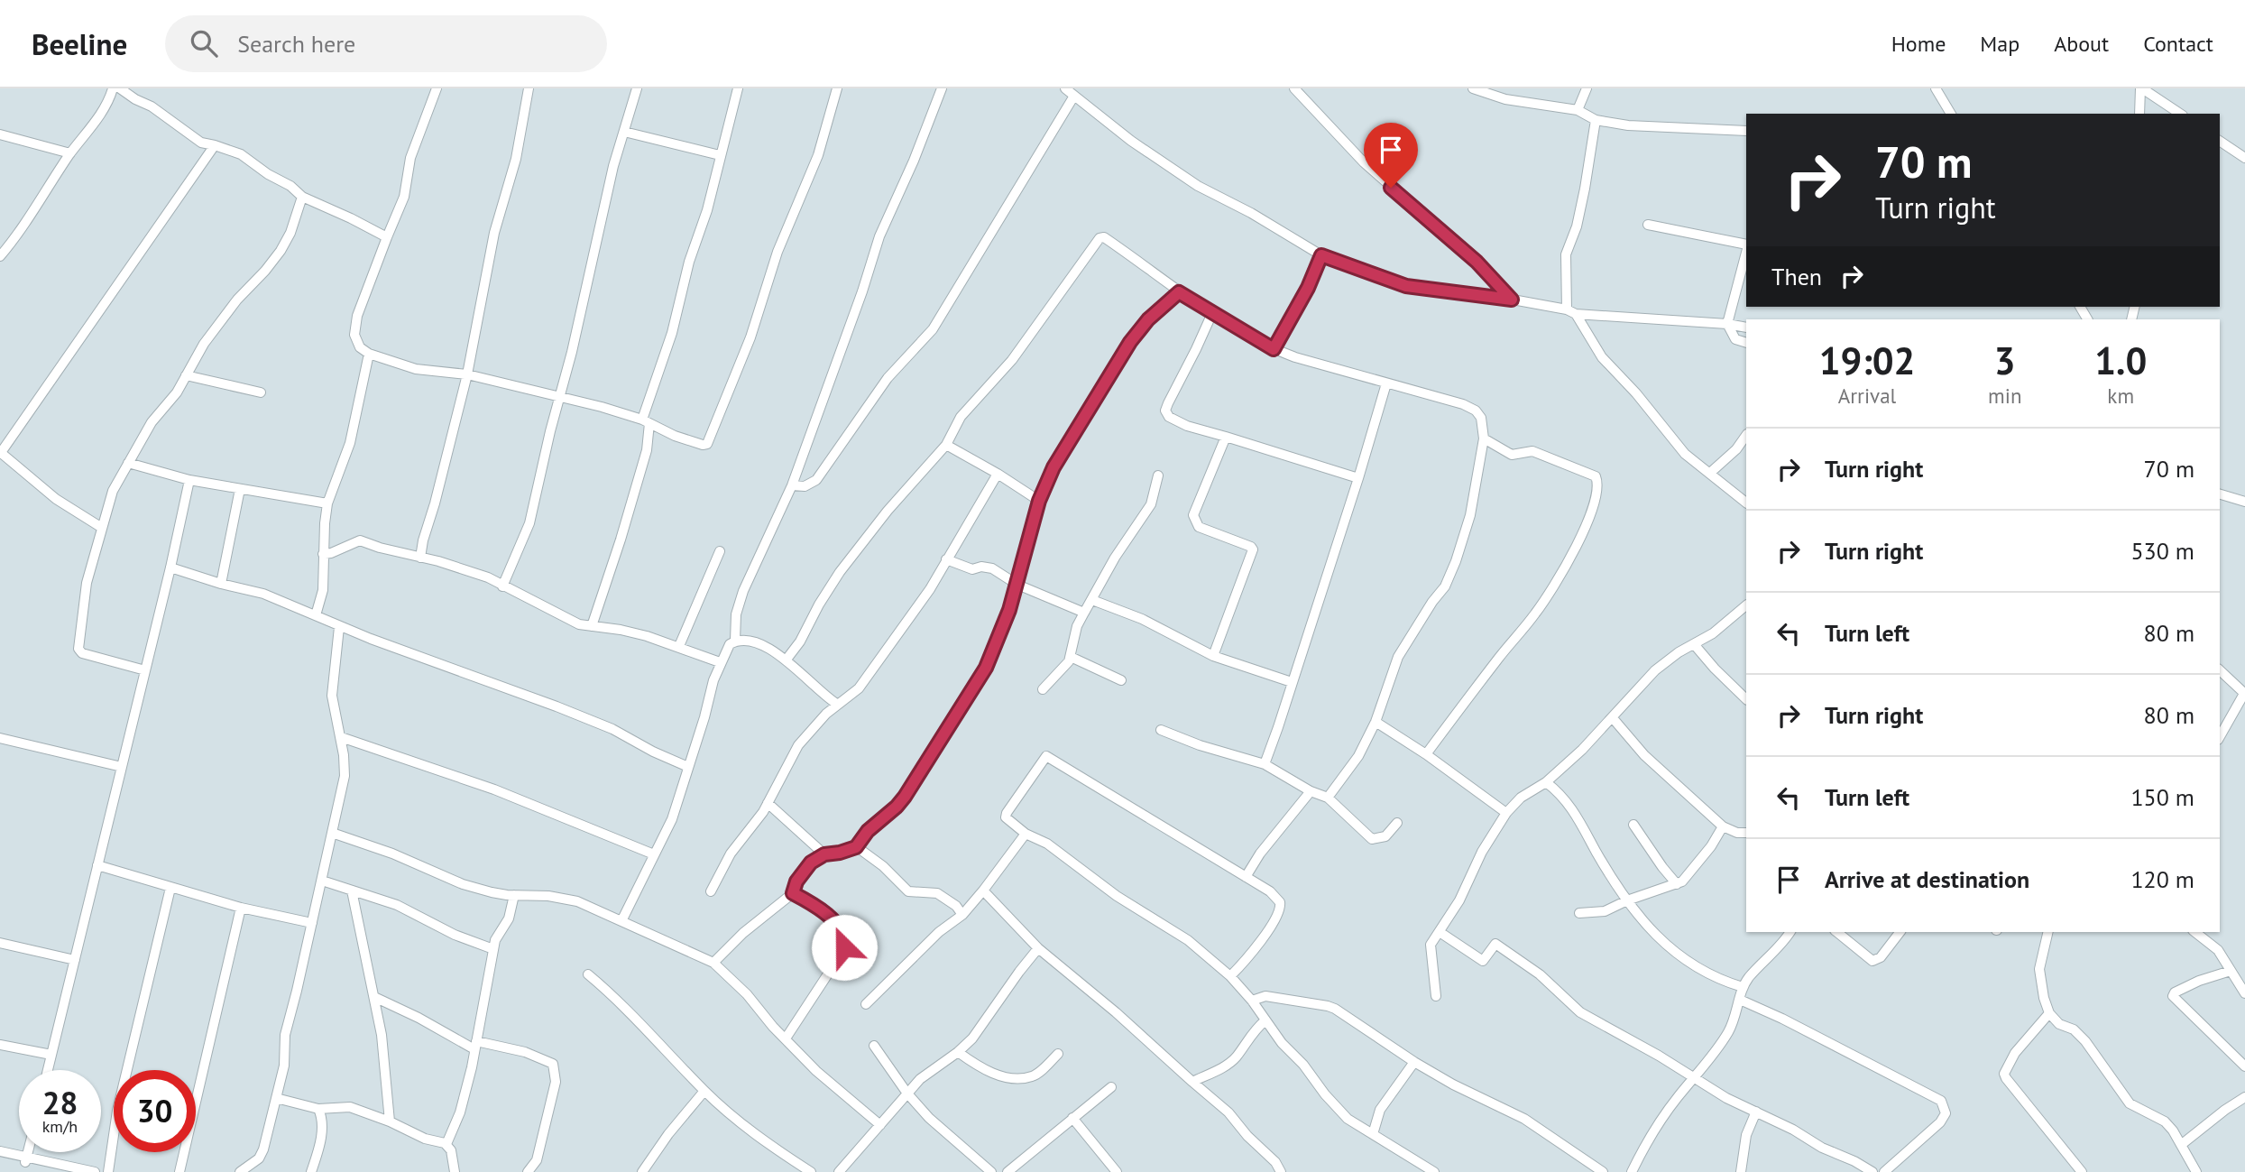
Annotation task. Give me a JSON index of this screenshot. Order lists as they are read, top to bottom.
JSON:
{
  "page": {
    "header": "Beeline",
    "search": "Search here",
    "nav": [
      "Home",
      "Map",
      "About",
      "Contact"
    ],
    "turn": ["70 m", "Turn right"],
    "then": "Then",
    "eta": [
      "19:02",
      "Arrival",
      "3",
      "min",
      "1.0",
      "km"
    ],
    "list": [
      {
        "name": "Turn right",
        "value": "70 m"
      },
      {
        "name": "Turn right",
        "value": "530 m"
      },
      {
        "name": "Turn left",
        "value": "80 m"
      },
      {
        "name": "Turn right",
        "value": "80 m"
      },
      {
        "name": "Turn left",
        "value": "150 m"
      },
      {
        "name": "Arrive at destination",
        "value": "120 m"
      }
    ],
    "speed": "28 km/h",
    "limit": "30"
  }
}
